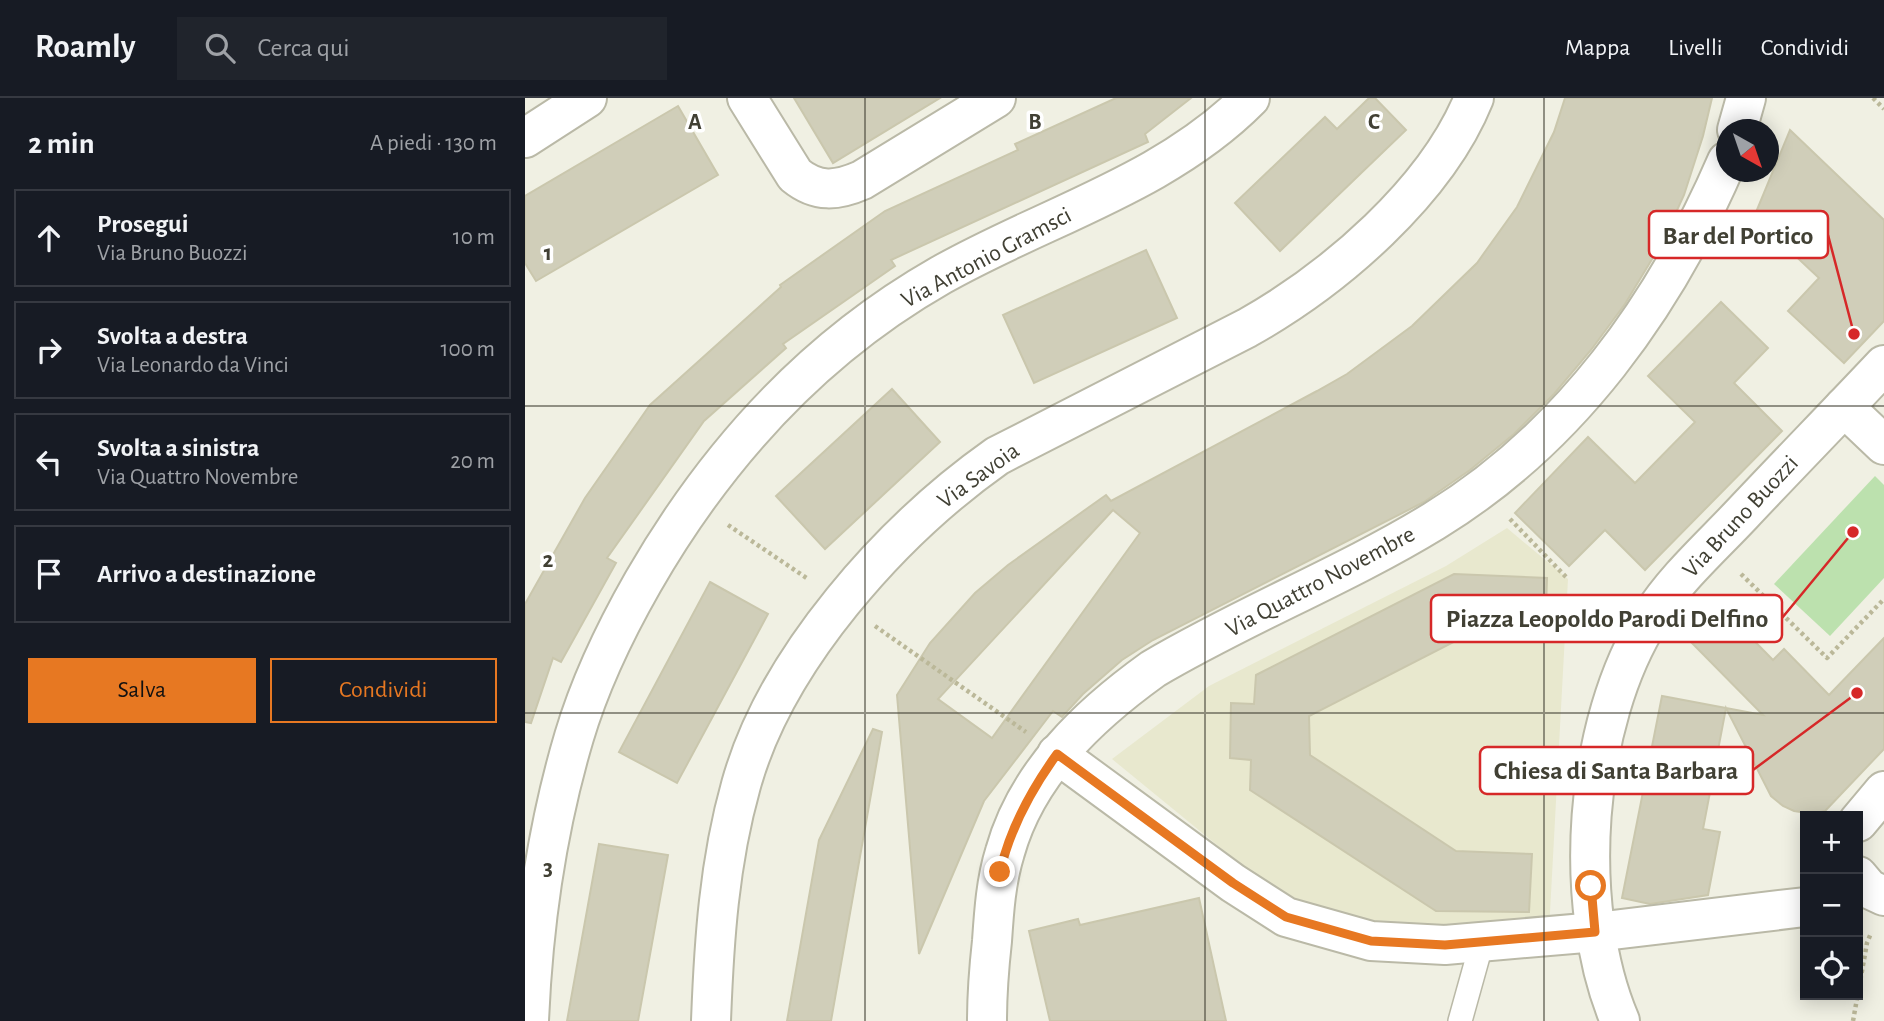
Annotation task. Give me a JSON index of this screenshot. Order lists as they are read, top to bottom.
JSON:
{
  "streets": {
    "street": [
      "Via Antonio Gramsci",
      "Via Savoia",
      "Via Bruno Buozzi",
      "Via Quattro Novembre"
    ]
  },
  "places": ["Bar del Portico", "Piazza Leopoldo Parodi Delfino", "Chiesa di Santa Barbara"],
  "north": "bottom right",
  "page": {
    "header": "Roamly",
    "search": "Cerca qui",
    "nav": ["Mappa", "Livelli", "Condividi"],
    "heading": ["2 min", "A piedi · 130 m"],
    "list": [
      ["Prosegui", "Via Bruno Buozzi", "10 m"],
      ["Svolta a destra", "Via Leonardo da Vinci", "100 m"],
      ["Svolta a sinistra", "Via Quattro Novembre", "20 m"],
      "Arrivo a destinazione"
    ],
    "buttons": ["Salva", "Condividi"],
    "map_buttons": ["+", "−"]
  },
  "grid": {
    "columns": ["A", "B", "C"],
    "rows": ["1", "2", "3"]
  }
}
